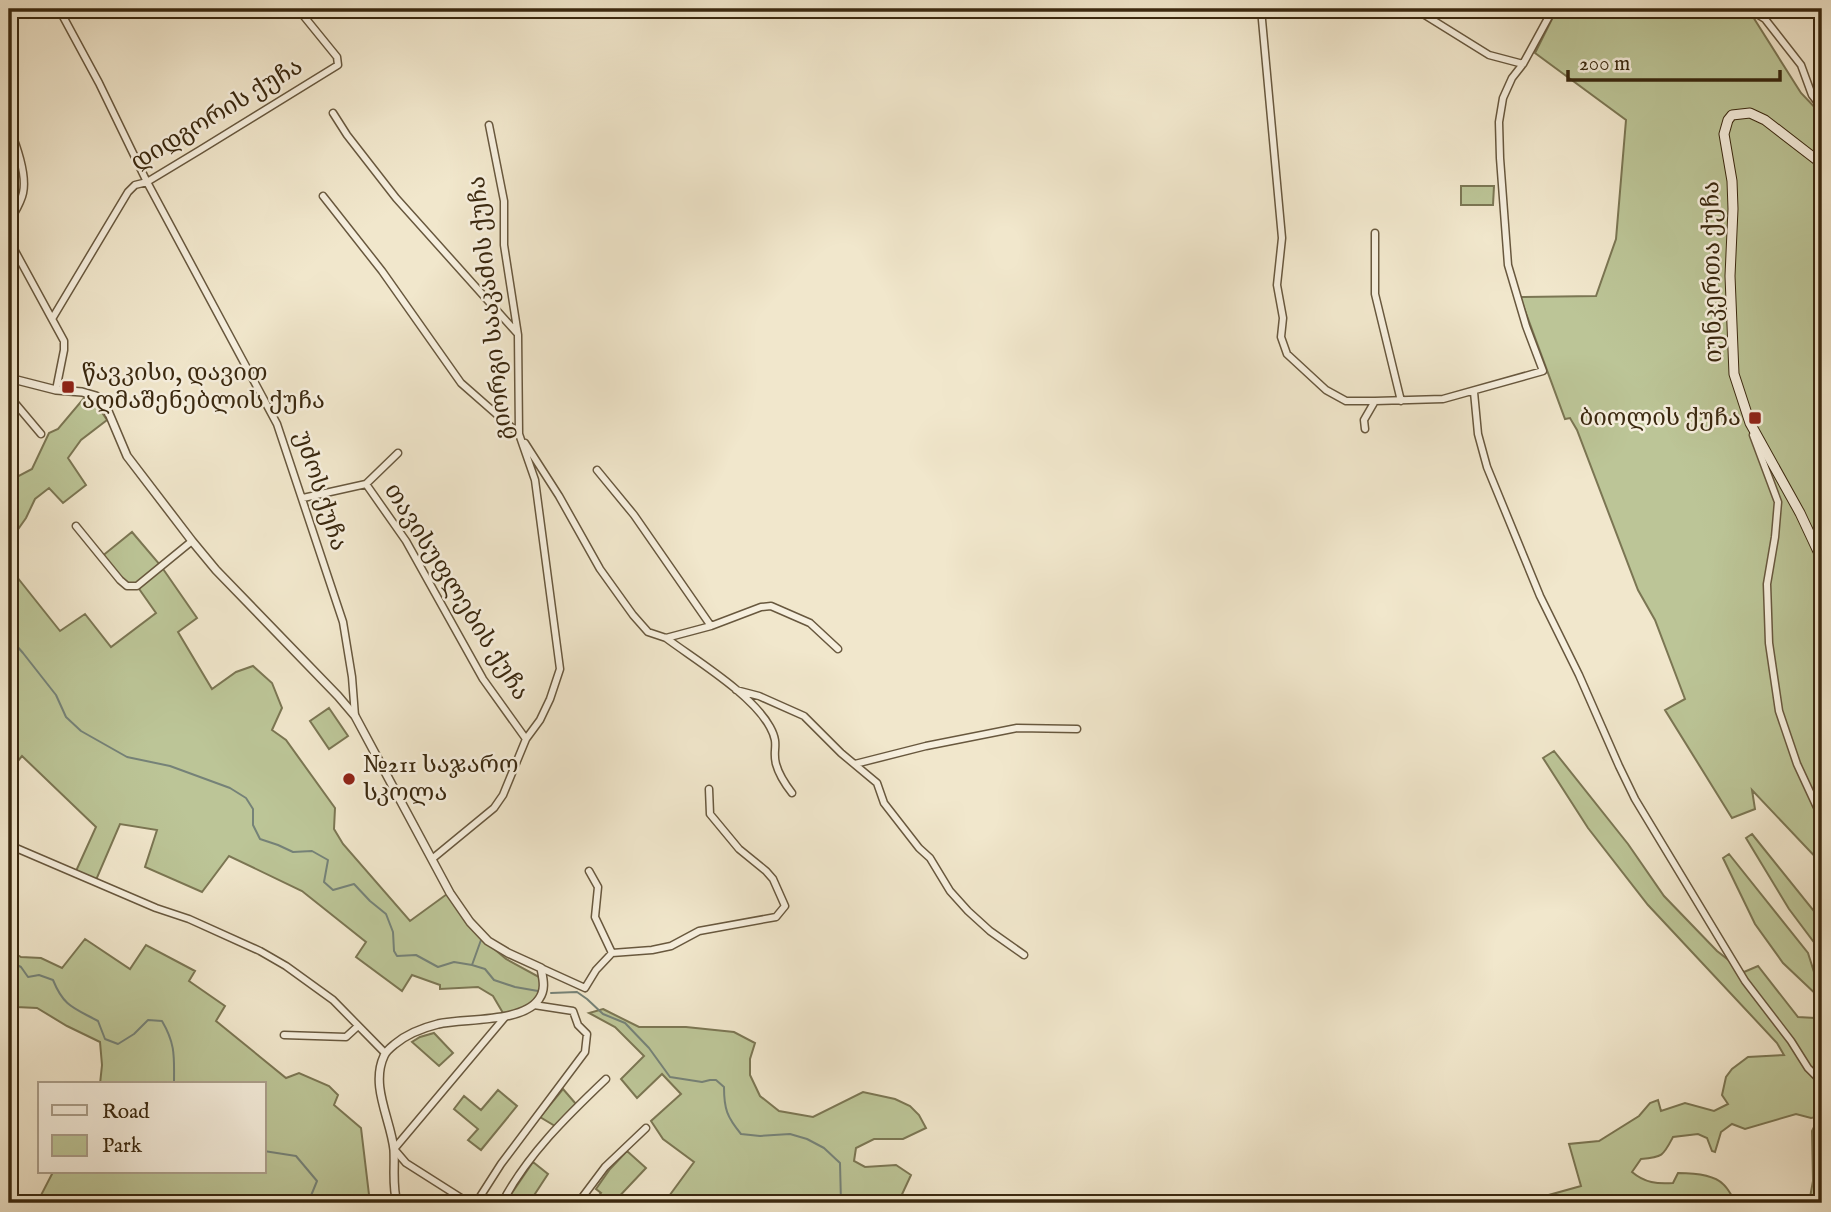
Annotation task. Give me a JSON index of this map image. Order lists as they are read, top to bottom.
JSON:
{
  "streets": {
    "main road": ["იუნკერთა ქუჩა"],
    "street": [
      "დიდგორის ქუჩა",
      "გიორგი სააკაძის ქუჩა",
      "უძოს ქუჩა",
      "თავისუფლების ქუჩა"
    ]
  },
  "crossings": [
    ["დიდგორის ქუჩა", "უძოს ქუჩა"],
    ["გიორგი სააკაძის ქუჩა", "თავისუფლების ქუჩა"],
    ["უძოს ქუჩა", "თავისუფლების ქუჩა"]
  ],
  "places": {
    "transit": ["წავკისი, დავით აღმაშენებლის ქუჩა", "ბიოლის ქუჩა"],
    "other": ["№211 საჯარო სკოლა"]
  },
  "legend": ["Road", "Park"],
  "scale_bar": "200 m"
}
